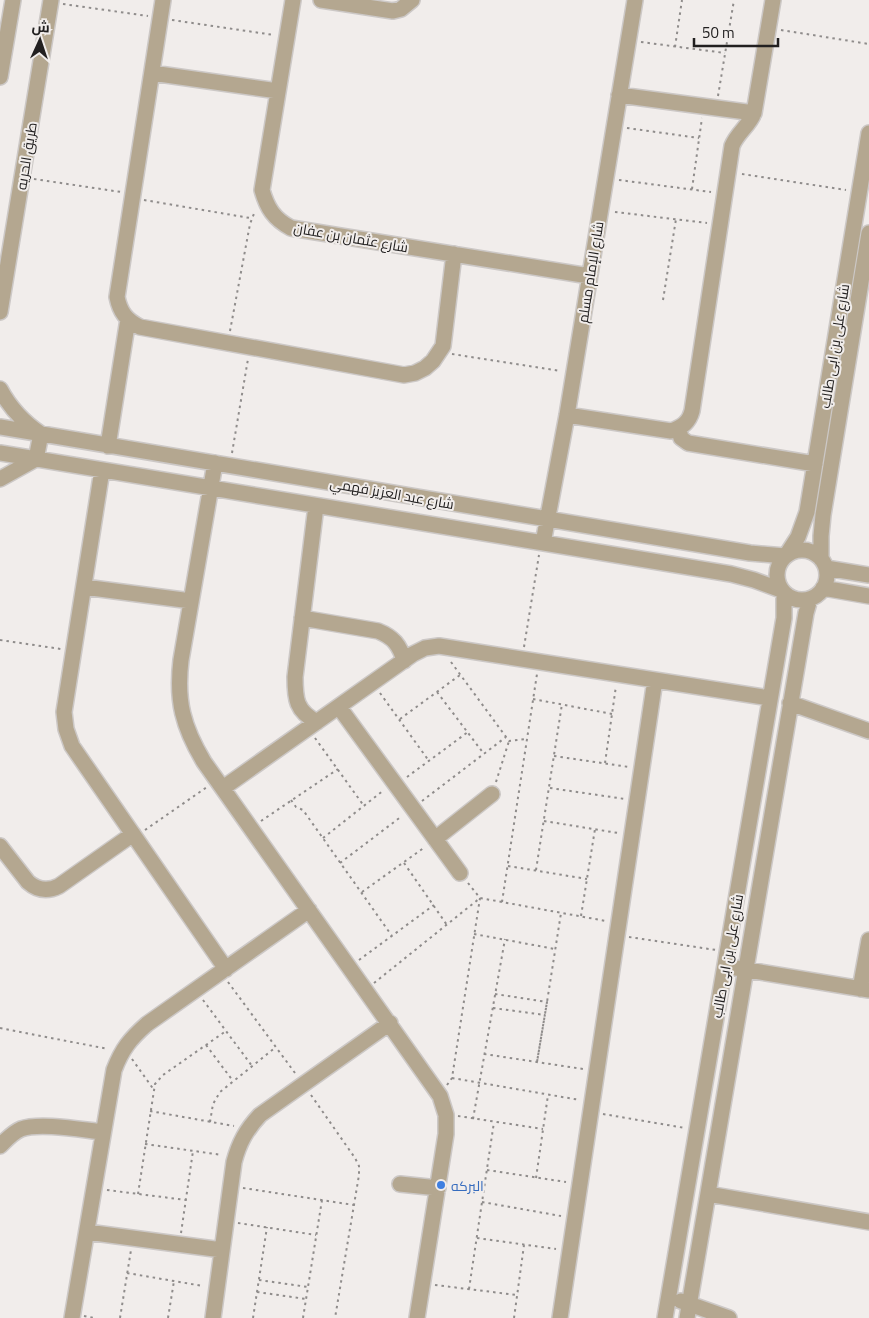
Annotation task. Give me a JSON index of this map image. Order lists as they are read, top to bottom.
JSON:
{
  "streets": {
    "street": [
      "طريق الحريه",
      "شارع عثمان بن عفان",
      "شارع الإمام مسلم",
      "شارع على بن ابى طالب",
      "شارع عبد العزيز فهمي"
    ]
  },
  "crossings": [
    ["شارع عثمان بن عفان", "شارع الإمام مسلم"],
    ["شارع الإمام مسلم", "شارع عبد العزيز فهمي"],
    ["شارع على بن ابى طالب", "شارع عبد العزيز فهمي"]
  ],
  "places": ["البركه"],
  "scale_bar": "50 m",
  "north": "top"
}
